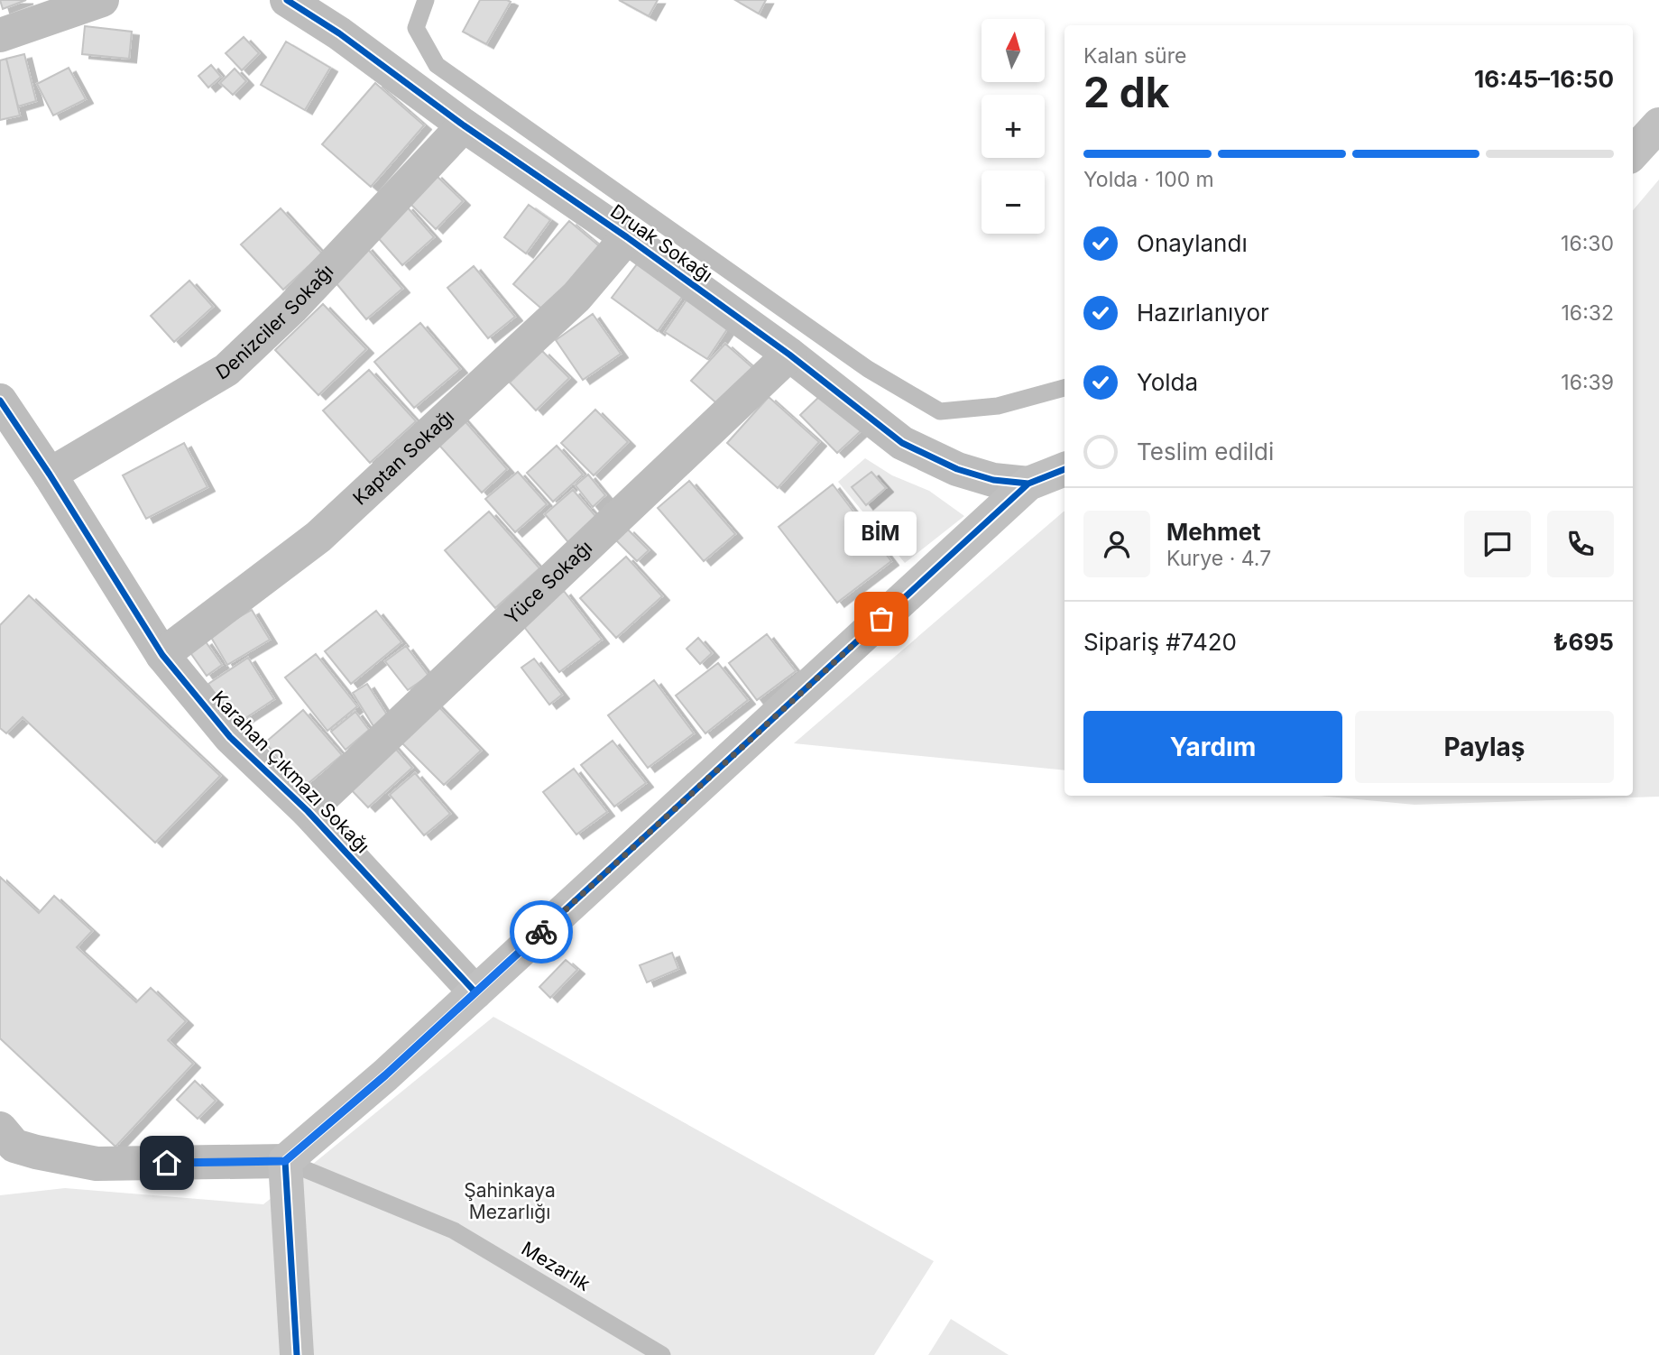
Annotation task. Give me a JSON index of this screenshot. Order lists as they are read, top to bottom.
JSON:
{
  "streets": {
    "street": [
      "Druak Sokağı",
      "Denizciler Sokağı",
      "Kaptan Sokağı",
      "Yüce Sokağı",
      "Karahan Çıkmazı Sokağı"
    ],
    "lane": ["Mezarlık"]
  },
  "crossings": [
    ["Druak Sokağı", "Denizciler Sokağı"],
    ["Druak Sokağı", "Kaptan Sokağı"],
    ["Druak Sokağı", "Yüce Sokağı"],
    ["Denizciler Sokağı", "Karahan Çıkmazı Sokağı"],
    ["Kaptan Sokağı", "Karahan Çıkmazı Sokağı"],
    ["Yüce Sokağı", "Karahan Çıkmazı Sokağı"]
  ],
  "parks": ["Şahinkaya Mezarlığı"],
  "places": ["BİM"],
  "north": "top",
  "page": {
    "map_buttons": ["+", "−"],
    "heading": ["2 dk", "Kalan süre", "16:45–16:50"],
    "panel": [
      "Mehmet",
      "Kurye · 4.7",
      "Sipariş #7420",
      "₺695"
    ],
    "bar": "Yolda · 100 m",
    "list": [
      ["Onaylandı", "16:30"],
      ["Hazırlanıyor", "16:32"],
      ["Yolda", "16:39"],
      "Teslim edildi"
    ],
    "bubble": "BİM",
    "buttons": ["Yardım", "Paylaş"]
  }
}
